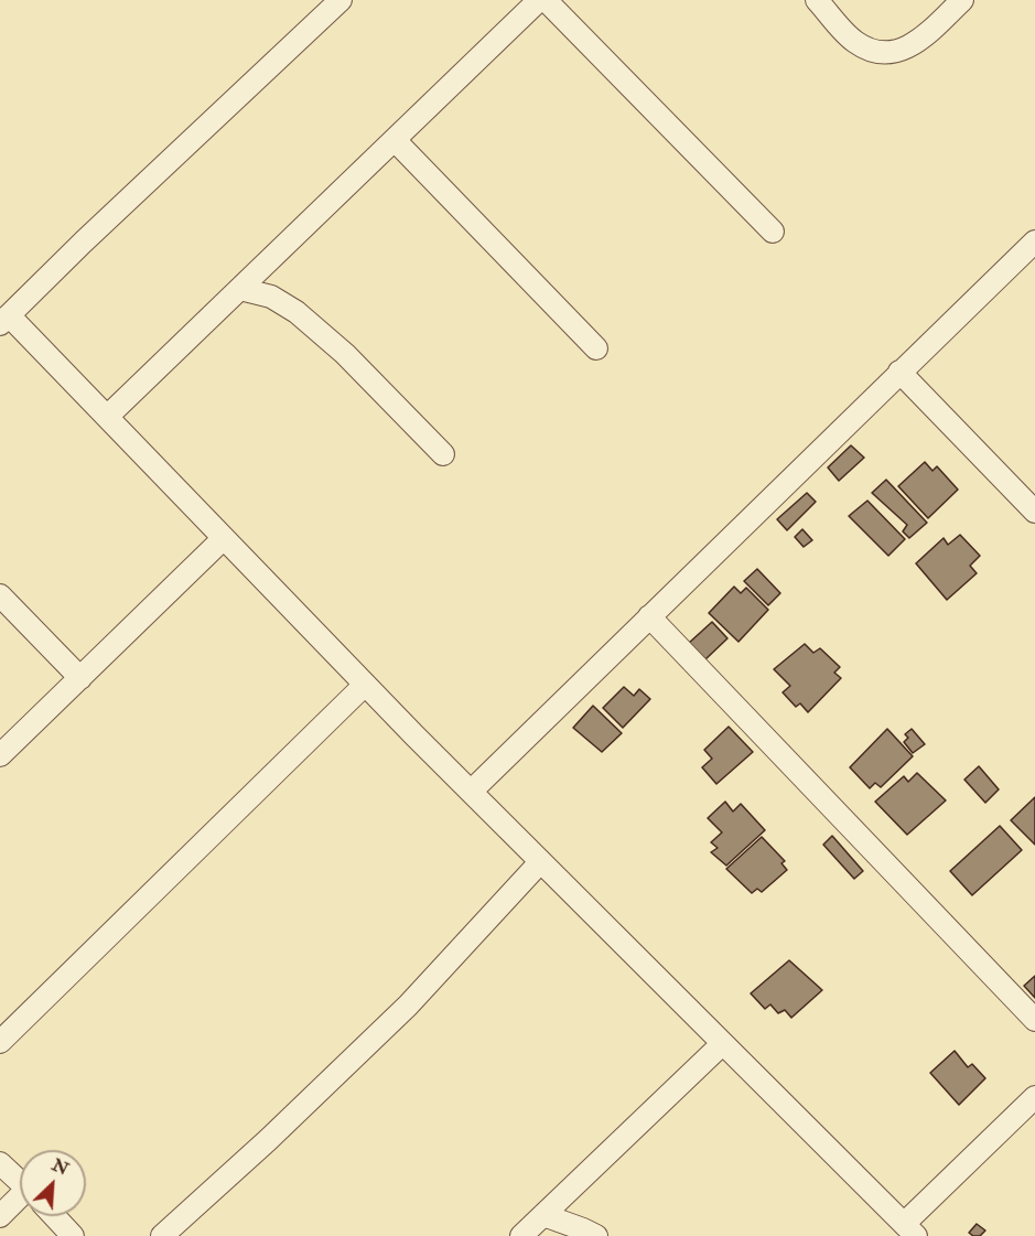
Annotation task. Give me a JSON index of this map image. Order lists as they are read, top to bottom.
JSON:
{
  "north": "top right"
}
